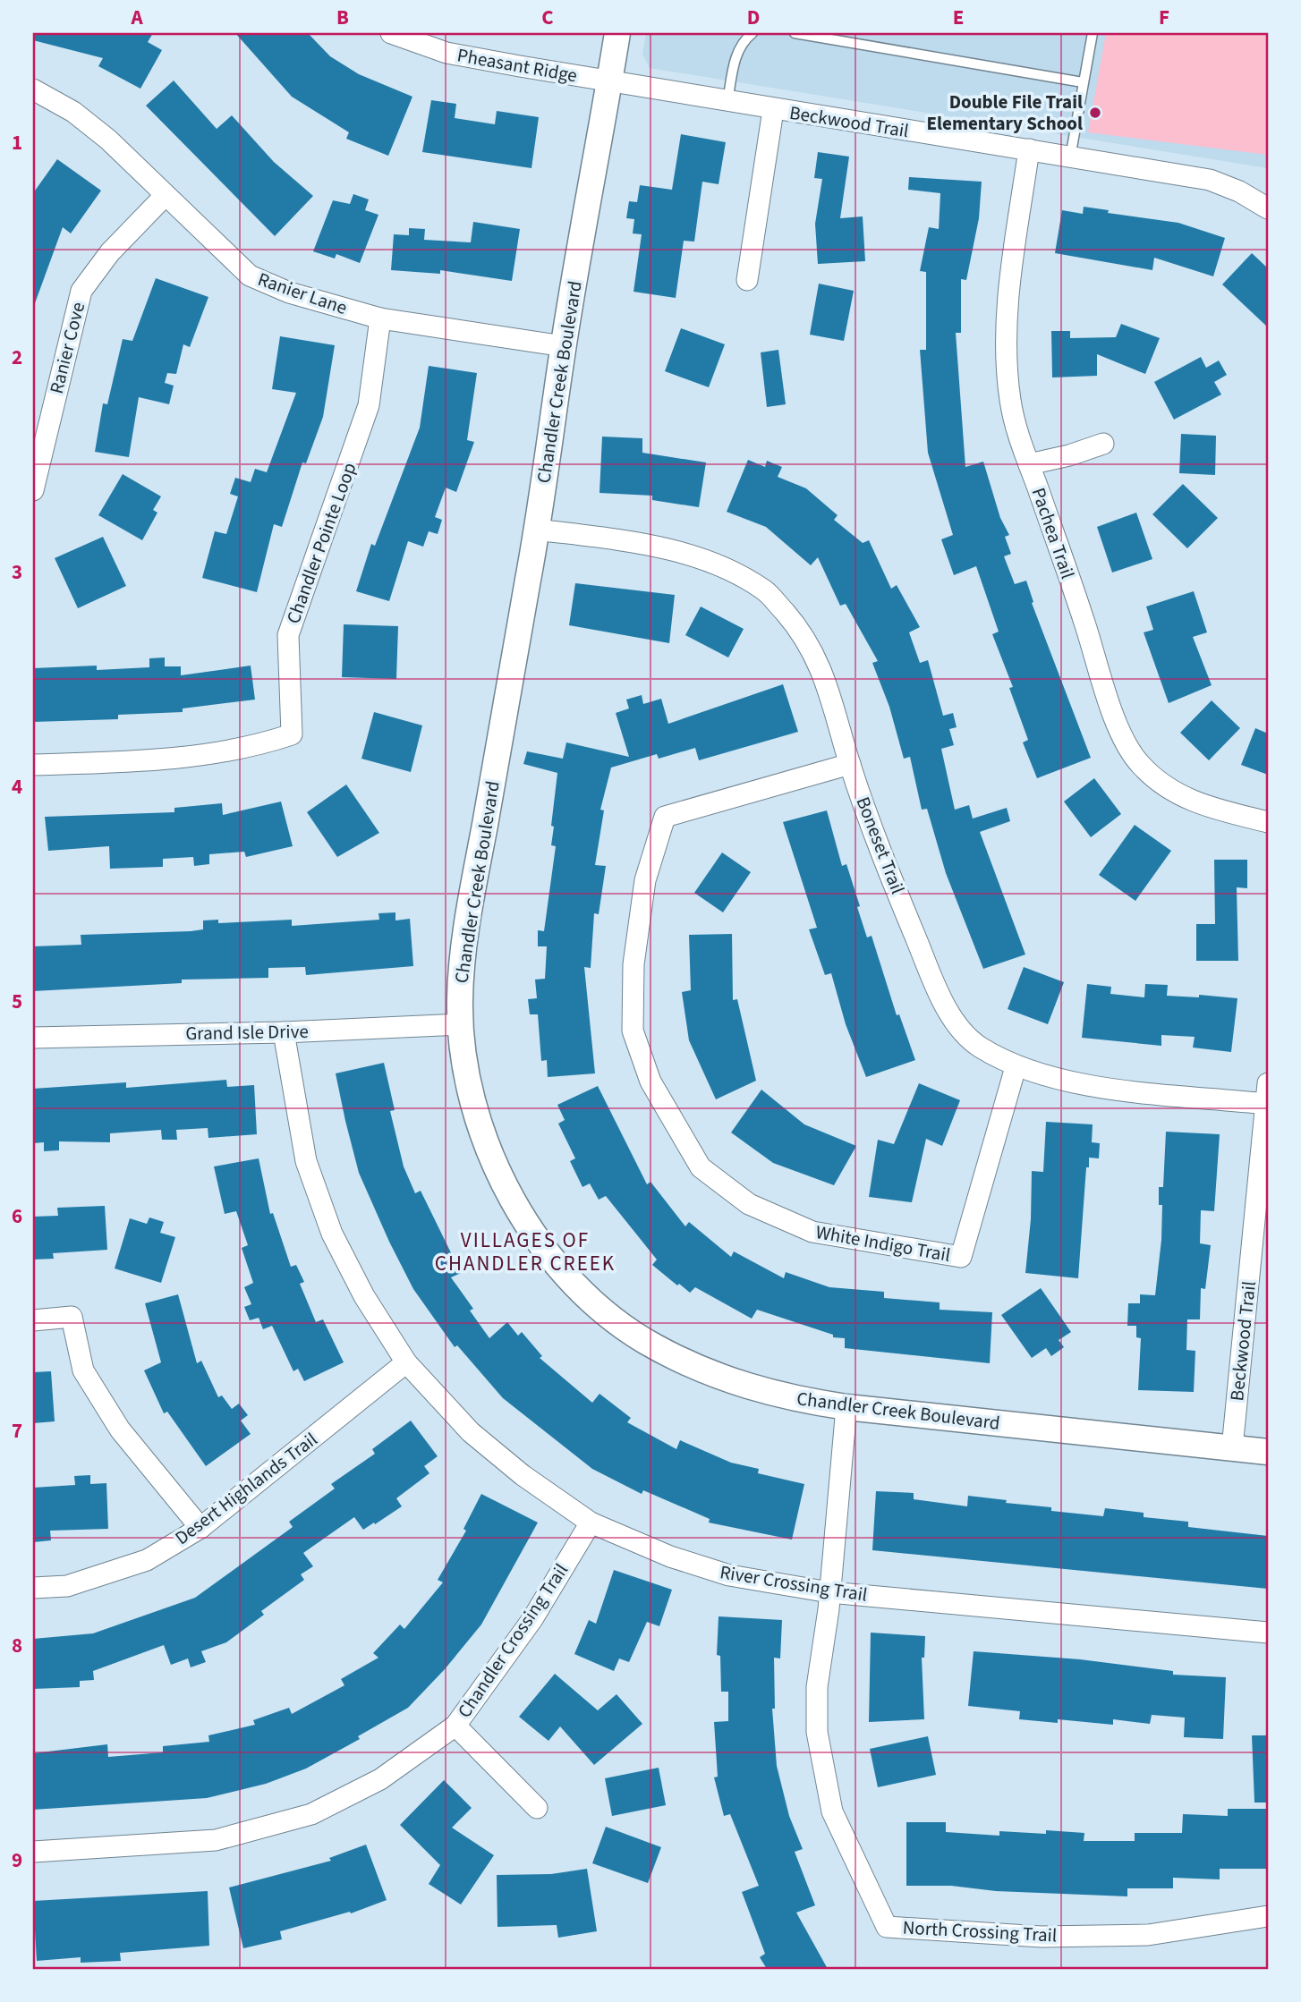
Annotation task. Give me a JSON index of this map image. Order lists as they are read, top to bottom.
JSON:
{
  "streets": {
    "street": [
      "Pheasant Ridge",
      "Beckwood Trail",
      "Ranier Lane",
      "Ranier Cove",
      "Chandler Creek Boulevard",
      "Pachea Trail",
      "Chandler Pointe Loop",
      "Boneset Trail",
      "Grand Isle Drive",
      "White Indigo Trail",
      "Desert Highlands Trail",
      "River Crossing Trail",
      "Chandler Crossing Trail",
      "North Crossing Trail"
    ]
  },
  "crossings": [
    ["Pheasant Ridge", "Beckwood Trail"],
    ["Pheasant Ridge", "Chandler Creek Boulevard"],
    ["Beckwood Trail", "Chandler Creek Boulevard"],
    ["Beckwood Trail", "Pachea Trail"],
    ["Beckwood Trail", "Boneset Trail"],
    ["Ranier Lane", "Ranier Cove"],
    ["Ranier Lane", "Chandler Creek Boulevard"],
    ["Ranier Lane", "Chandler Pointe Loop"],
    ["Chandler Creek Boulevard", "Boneset Trail"],
    ["Chandler Creek Boulevard", "Grand Isle Drive"],
    ["Chandler Creek Boulevard", "North Crossing Trail"],
    ["Boneset Trail", "White Indigo Trail"],
    ["Grand Isle Drive", "River Crossing Trail"],
    ["Desert Highlands Trail", "River Crossing Trail"],
    ["River Crossing Trail", "Chandler Crossing Trail"],
    ["River Crossing Trail", "North Crossing Trail"]
  ],
  "districts": ["VILLAGES OF CHANDLER CREEK"],
  "places": ["Double File Trail Elementary School"],
  "grid": {
    "columns": [
      "A",
      "B",
      "C",
      "D",
      "E",
      "F"
    ],
    "rows": [
      "1",
      "2",
      "3",
      "4",
      "5",
      "6",
      "7",
      "8",
      "9"
    ]
  }
}
